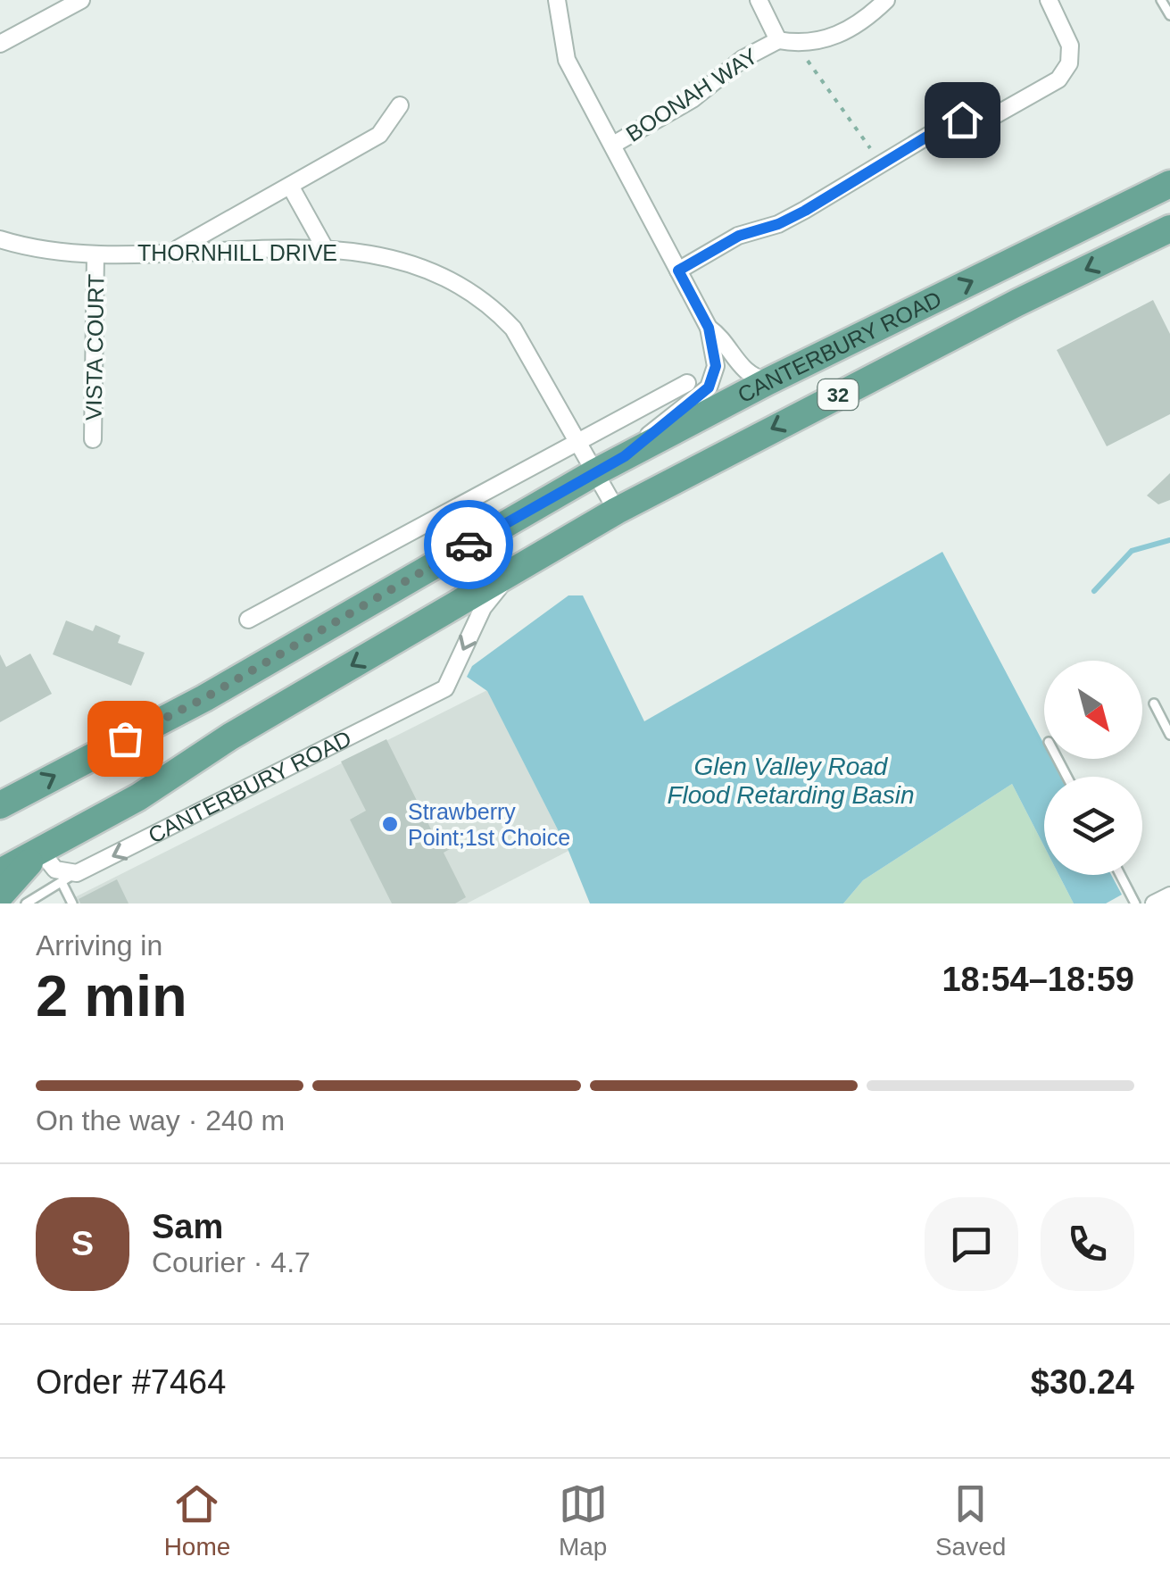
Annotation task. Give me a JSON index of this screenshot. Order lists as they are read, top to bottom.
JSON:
{
  "streets": {
    "main road": ["CANTERBURY ROAD", "32"],
    "street": ["BOONAH WAY", "THORNHILL DRIVE", "VISTA COURT"]
  },
  "crossings": [
    ["THORNHILL DRIVE", "CANTERBURY ROAD"],
    ["THORNHILL DRIVE", "VISTA COURT"]
  ],
  "water": ["Glen Valley Road Flood Retarding Basin"],
  "places": ["Strawberry Point;1st Choice"],
  "north": "bottom right",
  "page": {
    "heading": ["2 min", "Arriving in", "18:54–18:59"],
    "panel": [
      "Sam",
      "Courier · 4.7",
      "Order #7464",
      "$30.24"
    ],
    "bar": "On the way · 240 m",
    "round": "S",
    "tabs": ["Home", "Map", "Saved"]
  }
}
